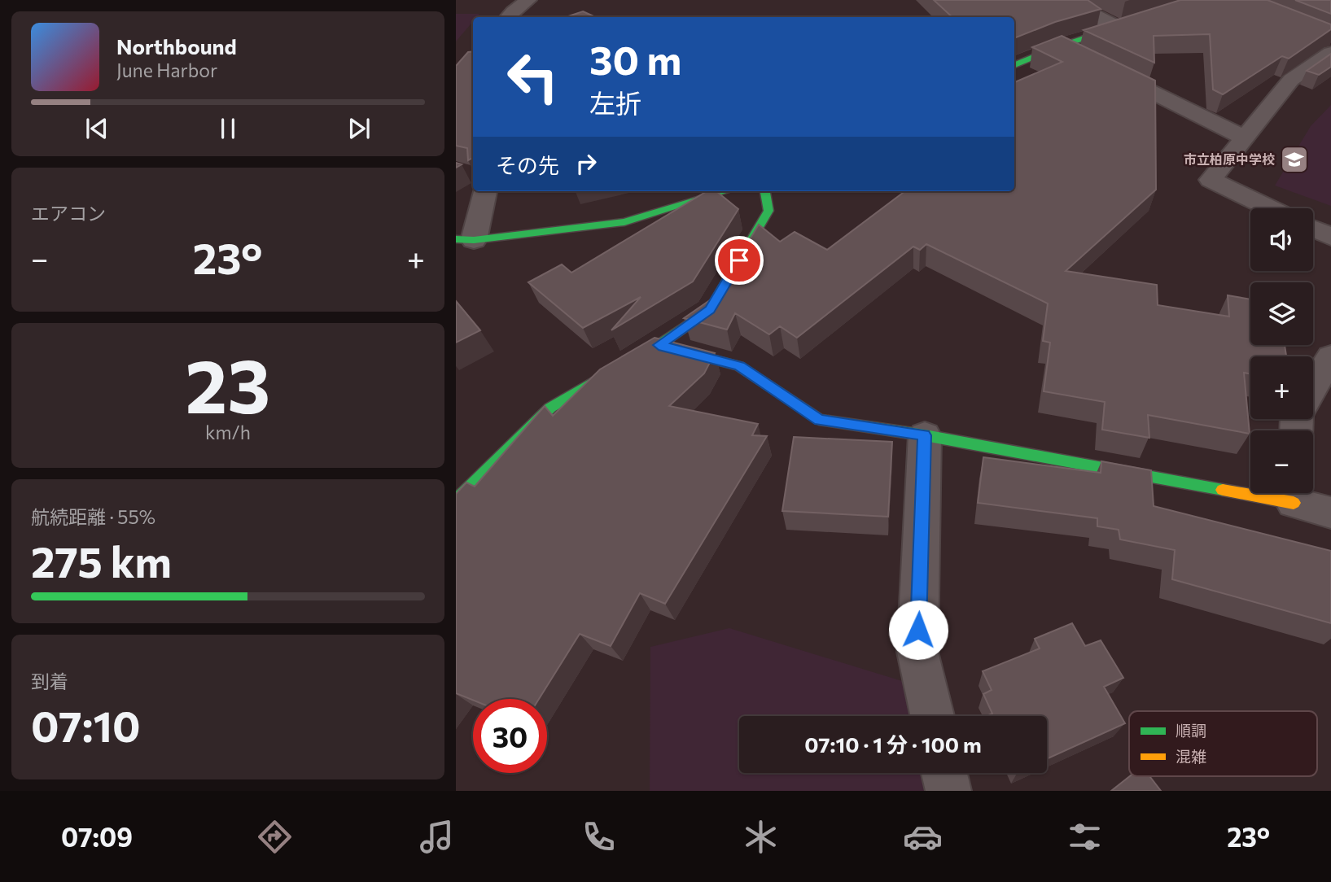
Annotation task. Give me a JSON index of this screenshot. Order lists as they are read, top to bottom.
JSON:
{
  "places": {
    "school or university": ["市立柏原中学校"]
  },
  "legend": ["順調", "混雑"],
  "page": {
    "turn": ["30 m", "左折"],
    "song": ["Northbound", "June Harbor"],
    "then": "その先",
    "tile": [
      "エアコン",
      ["23", "km/h"],
      ["航続距離 · 55%", "275 km"],
      ["到着", "07:10"]
    ],
    "map_buttons": ["+", "−"],
    "heat": ["−", "23°", "+"],
    "limit": "30",
    "trip": "07:10 · 1 分 · 100 m",
    "tabs": ["07:09", "23°"]
  }
}
